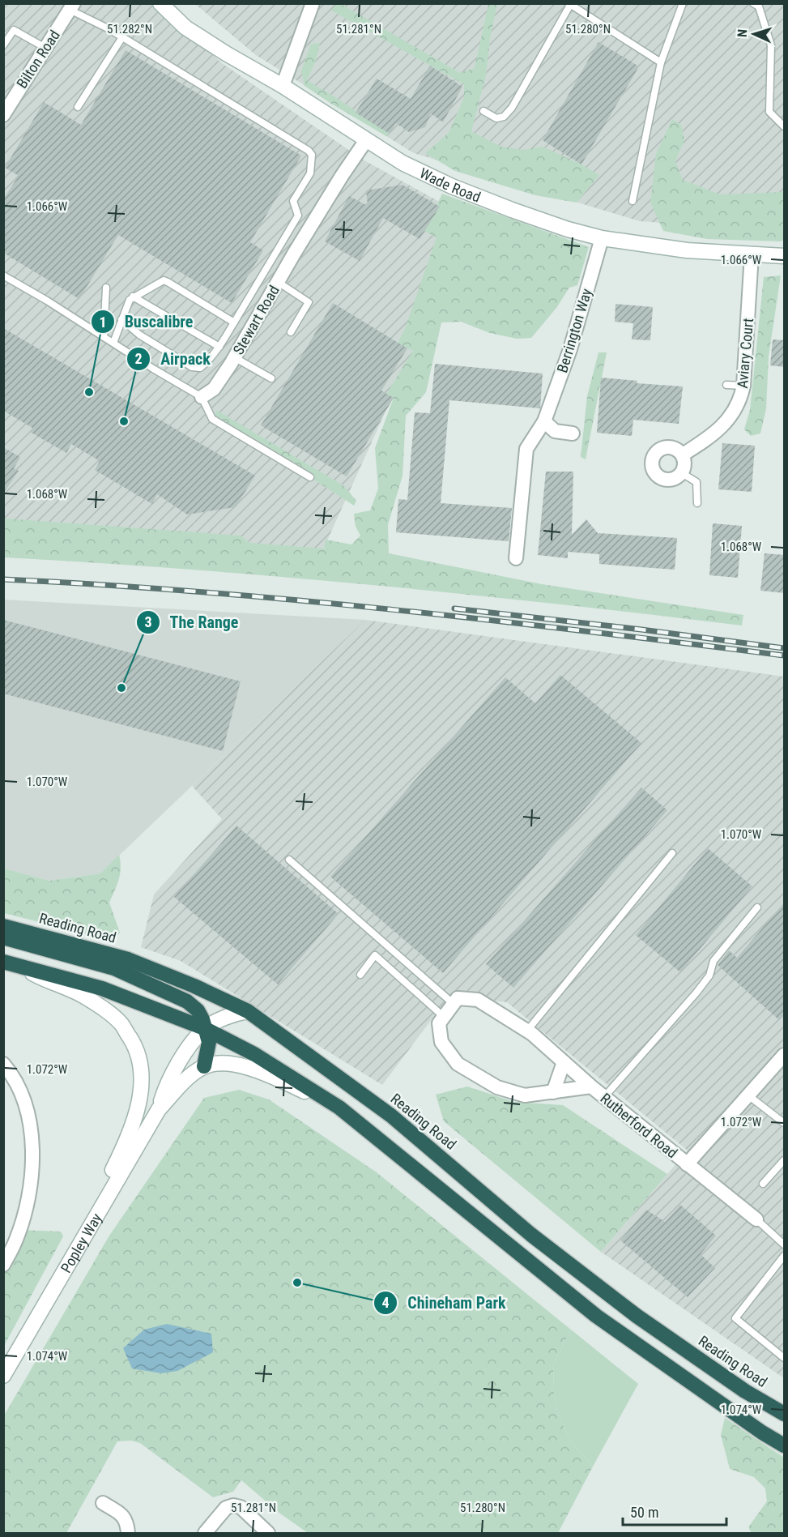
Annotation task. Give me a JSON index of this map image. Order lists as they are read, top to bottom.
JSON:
{
  "streets": {
    "highway": ["Reading Road"],
    "street": [
      "Bilton Road",
      "Wade Road",
      "Stewart Road",
      "Berrington Way",
      "Aviary Court",
      "Rutherford Road",
      "Popley Way"
    ]
  },
  "crossings": [
    ["Wade Road", "Stewart Road"],
    ["Wade Road", "Berrington Way"],
    ["Wade Road", "Aviary Court"],
    ["Reading Road", "Popley Way"]
  ],
  "places": [
    "Buscalibre",
    "Airpack",
    "The Range",
    "Chineham Park"
  ],
  "scale_bar": "50 m",
  "north": "left",
  "coordinates": [
    "51.282°N",
    "51.281°N",
    "51.280°N",
    "1.066°W",
    "1.068°W",
    "1.070°W",
    "1.072°W",
    "1.074°W"
  ]
}
